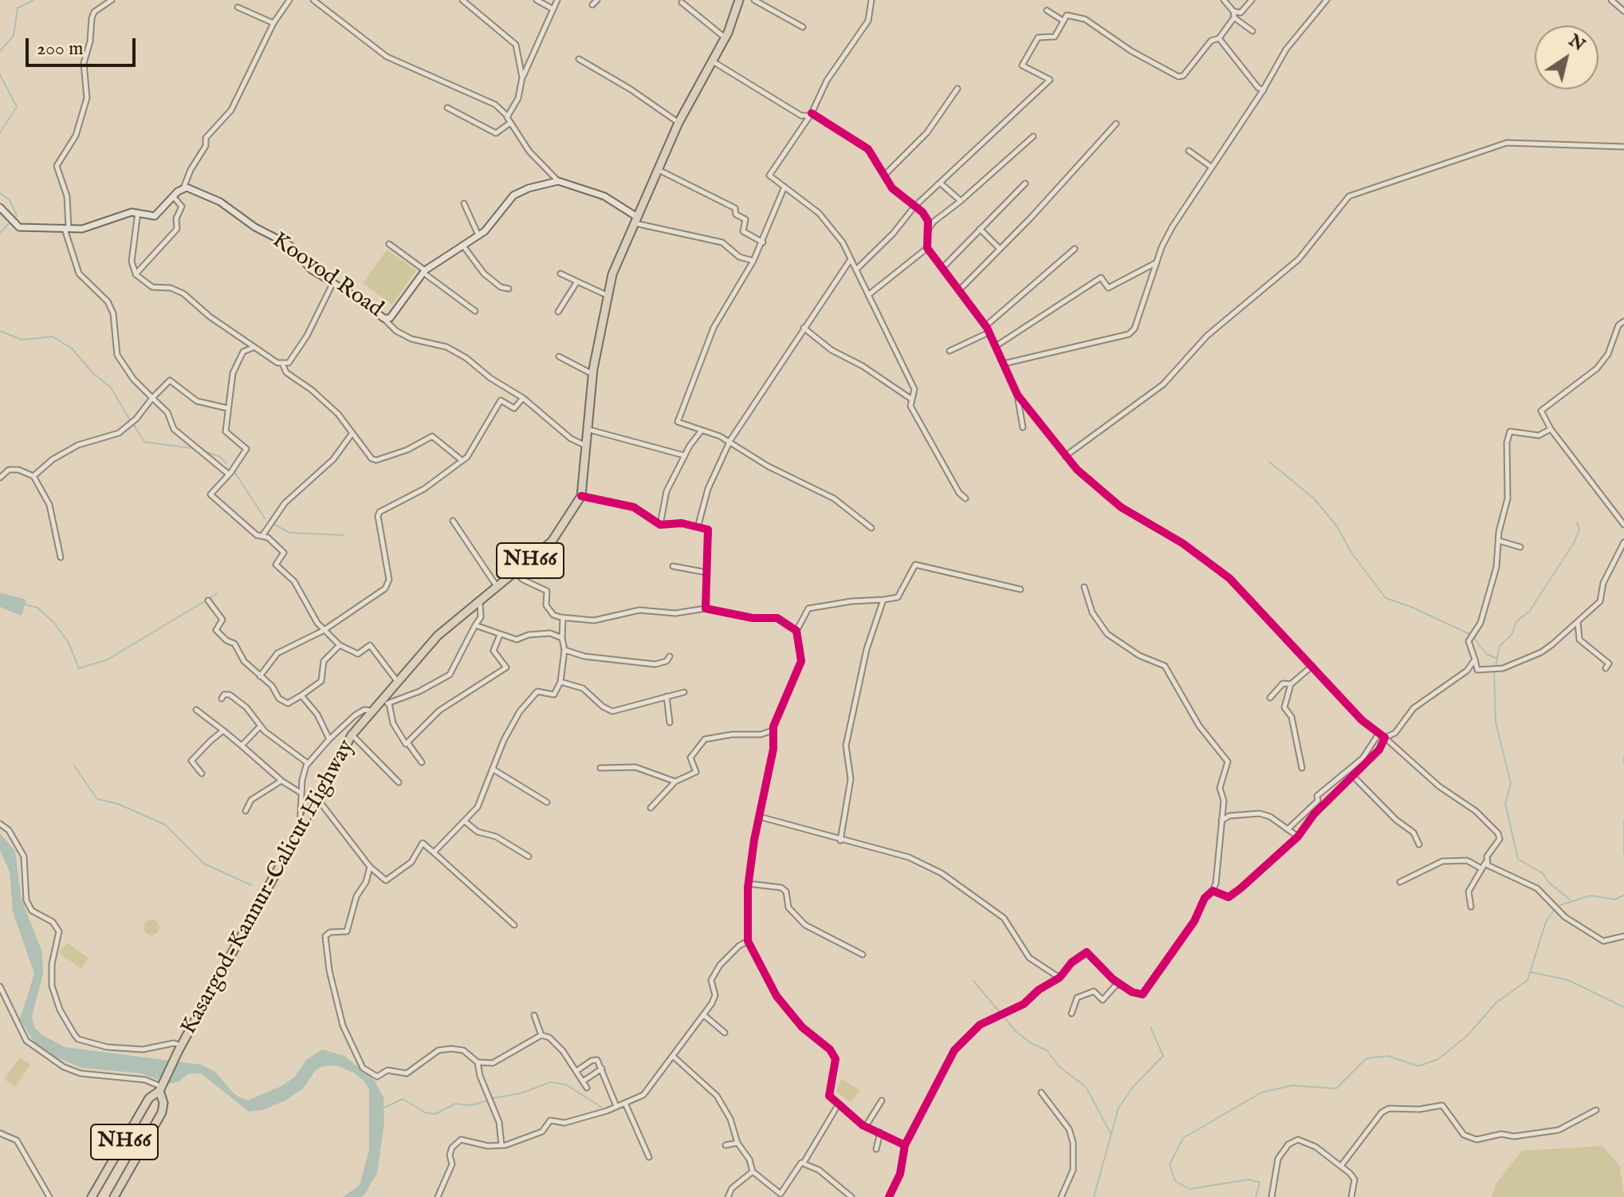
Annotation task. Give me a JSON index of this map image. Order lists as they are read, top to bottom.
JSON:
{
  "streets": {
    "highway": ["NH66", "Kasargod-Kannur-Calicut Highway"],
    "main road": ["Koovod Road"]
  },
  "scale_bar": "200 m",
  "north": "top right"
}
